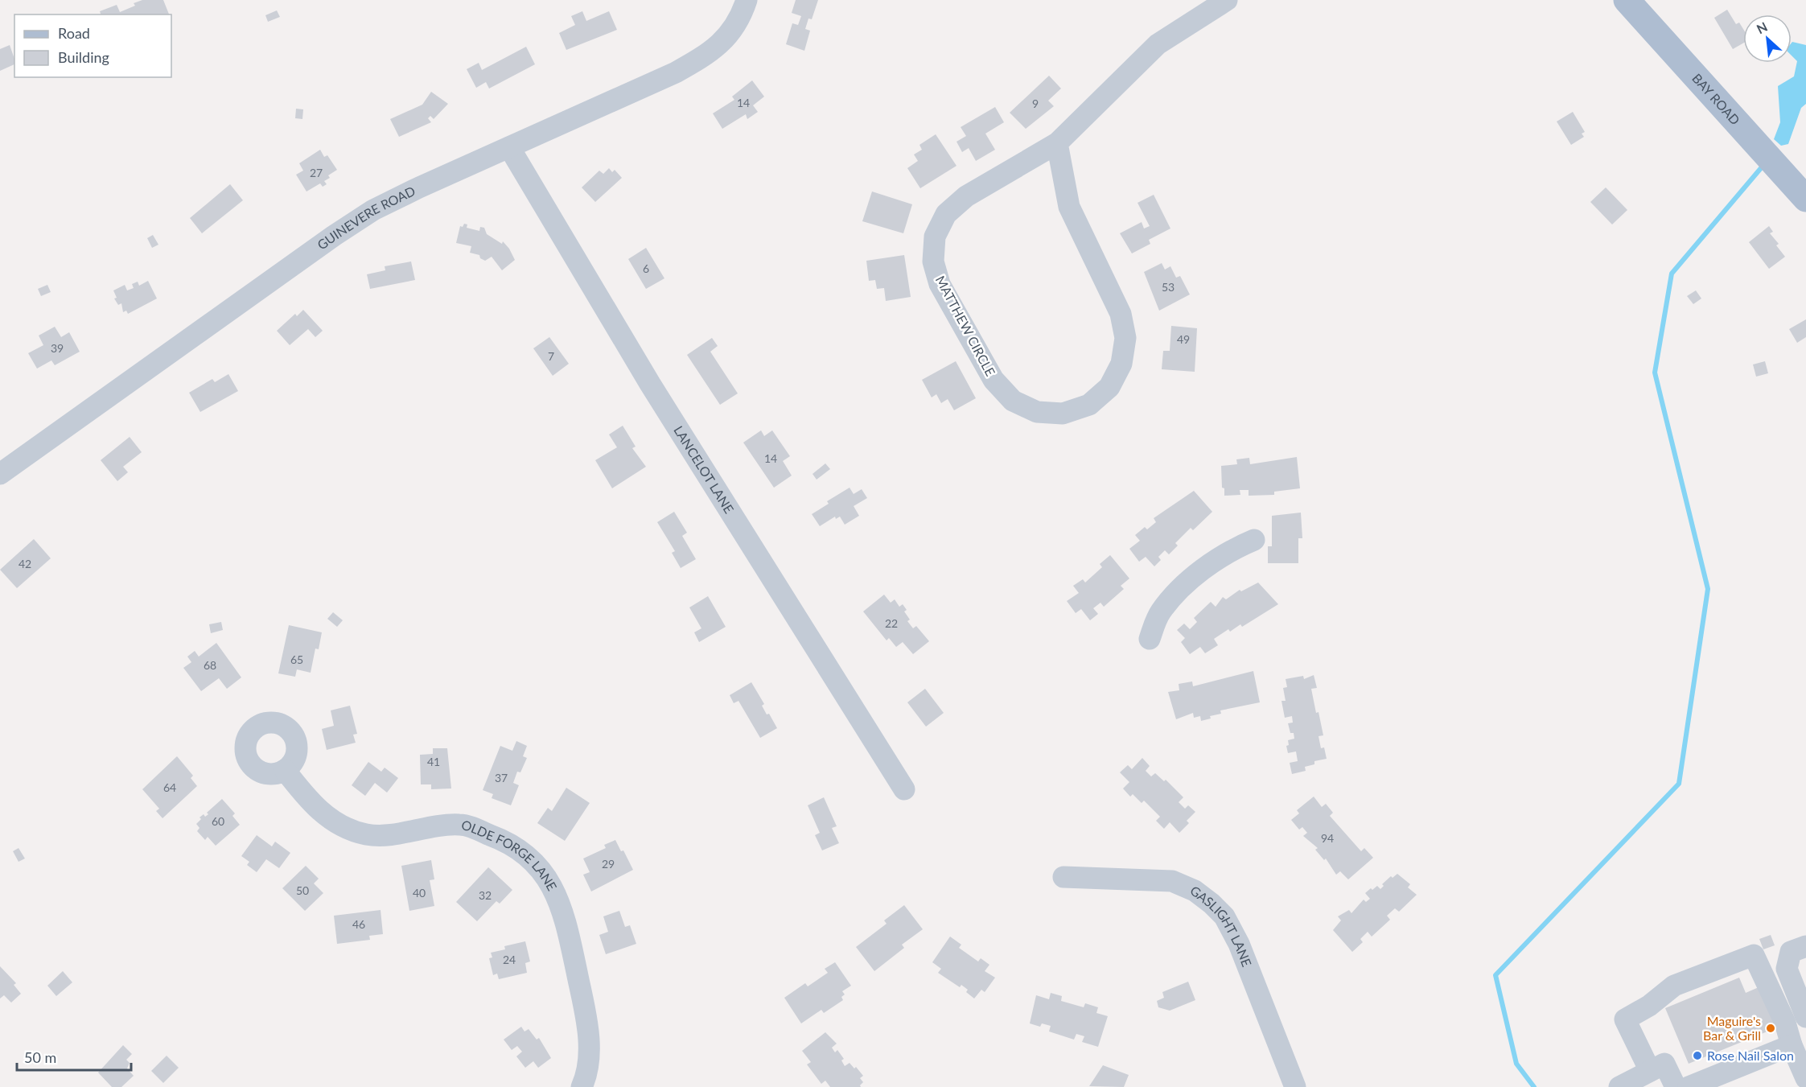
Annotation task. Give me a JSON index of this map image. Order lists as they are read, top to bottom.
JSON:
{
  "streets": {
    "main road": ["BAY ROAD"],
    "street": [
      "GUINEVERE ROAD",
      "MATTHEW CIRCLE",
      "LANCELOT LANE",
      "OLDE FORGE LANE",
      "GASLIGHT LANE"
    ]
  },
  "crossings": [
    ["GUINEVERE ROAD", "LANCELOT LANE"]
  ],
  "places": ["Maguire's Bar & Grill", "Rose Nail Salon"],
  "house_numbers": [
    "14",
    "9",
    "27",
    "6",
    "53",
    "49",
    "39",
    "7",
    "14",
    "42",
    "22",
    "65",
    "68",
    "41",
    "37",
    "64",
    "60",
    "94",
    "29",
    "50",
    "40",
    "32",
    "46",
    "24"
  ],
  "legend": ["Road", "Building"],
  "scale_bar": "50 m",
  "north": "top left"
}
